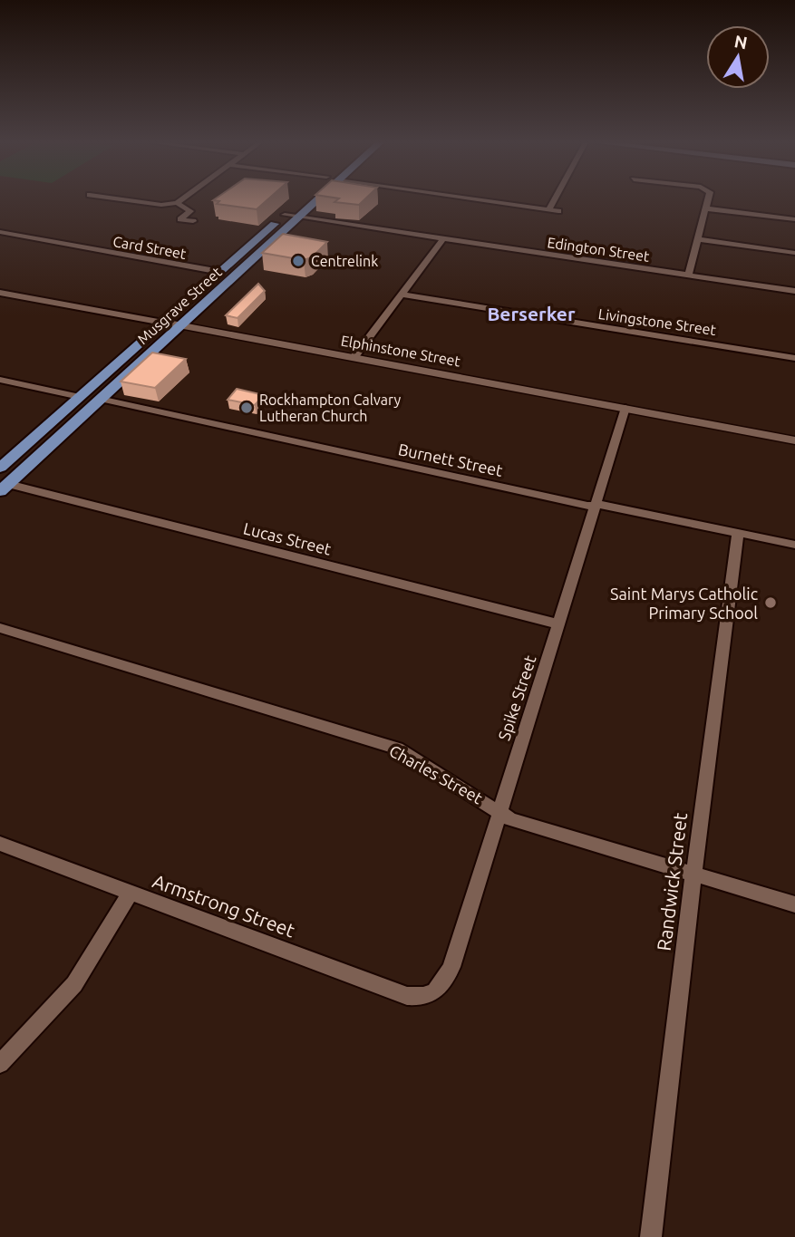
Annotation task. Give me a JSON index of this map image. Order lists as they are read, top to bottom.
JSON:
{
  "streets": {
    "main road": ["Musgrave Street"],
    "street": [
      "Card Street",
      "Edington Street",
      "Livingstone Street",
      "Elphinstone Street",
      "Burnett Street",
      "Lucas Street",
      "Spike Street",
      "Charles Street",
      "Randwick Street",
      "Armstrong Street"
    ]
  },
  "crossings": [
    ["Card Street", "Musgrave Street"],
    ["Edington Street", "Musgrave Street"],
    ["Musgrave Street", "Elphinstone Street"],
    ["Musgrave Street", "Burnett Street"],
    ["Musgrave Street", "Lucas Street"],
    ["Elphinstone Street", "Spike Street"],
    ["Burnett Street", "Spike Street"],
    ["Burnett Street", "Randwick Street"],
    ["Lucas Street", "Spike Street"],
    ["Spike Street", "Charles Street"],
    ["Spike Street", "Armstrong Street"],
    ["Charles Street", "Randwick Street"]
  ],
  "districts": ["Berserker"],
  "places": ["Centrelink", "Rockhampton Calvary Lutheran Church", "Saint Marys Catholic Primary School"],
  "north": "top"
}
